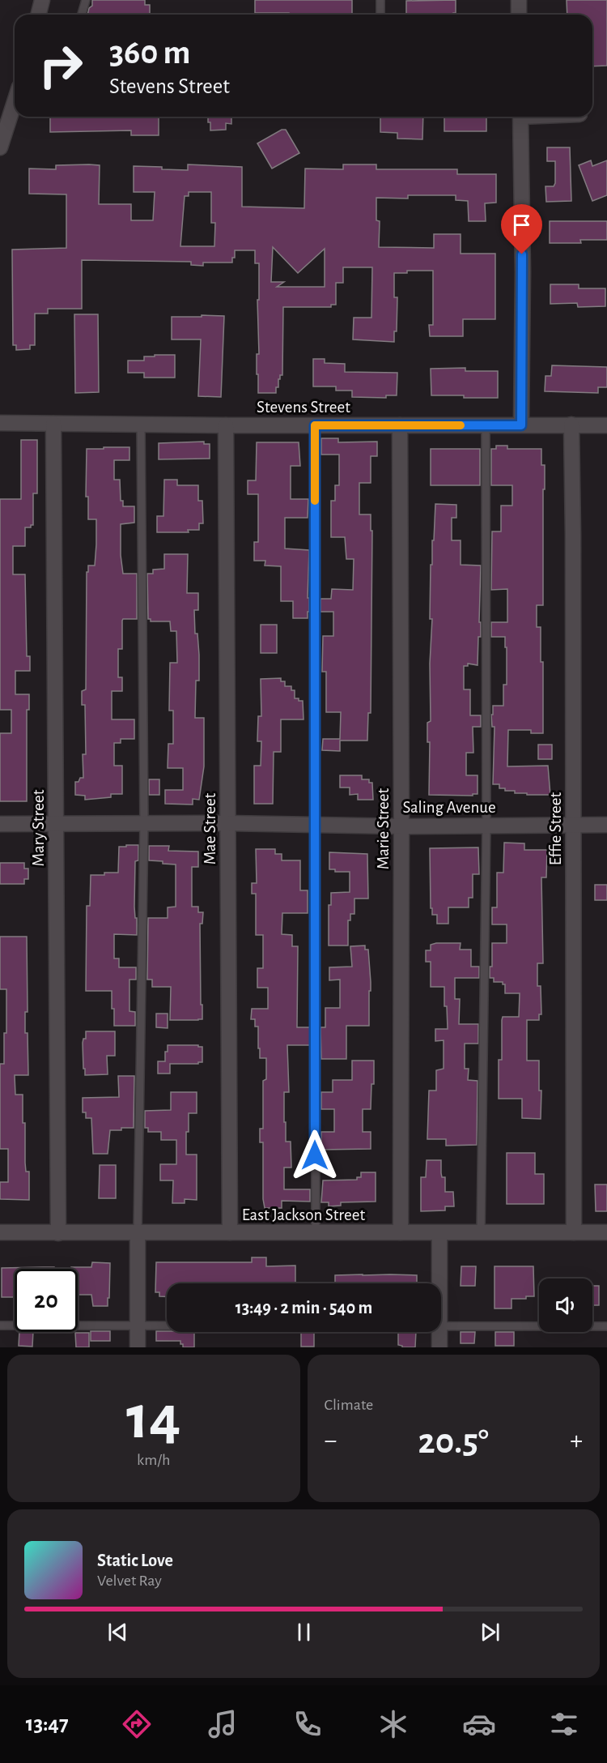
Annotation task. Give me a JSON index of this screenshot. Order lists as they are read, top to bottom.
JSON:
{
  "streets": {
    "street": [
      "Stevens Street",
      "Saling Avenue",
      "Mary Street",
      "Mae Street",
      "Marie Street",
      "Effie Street",
      "East Jackson Street"
    ]
  },
  "crossings": [
    ["Stevens Street", "Mary Street"],
    ["Stevens Street", "Mae Street"],
    ["Stevens Street", "Marie Street"],
    ["Stevens Street", "Effie Street"],
    ["Saling Avenue", "Mary Street"],
    ["Saling Avenue", "Mae Street"],
    ["Saling Avenue", "Marie Street"],
    ["Saling Avenue", "Effie Street"],
    ["Mary Street", "East Jackson Street"],
    ["Mae Street", "East Jackson Street"],
    ["Marie Street", "East Jackson Street"],
    ["Effie Street", "East Jackson Street"]
  ],
  "page": {
    "turn": ["360 m", "Stevens Street"],
    "limit": "20",
    "trip": "13:49 · 2 min · 540 m",
    "tile": [
      ["14", "km/h"],
      "Climate"
    ],
    "heat": ["−", "20.5°", "+"],
    "song": ["Static Love", "Velvet Ray"],
    "tabs": "13:47"
  }
}
